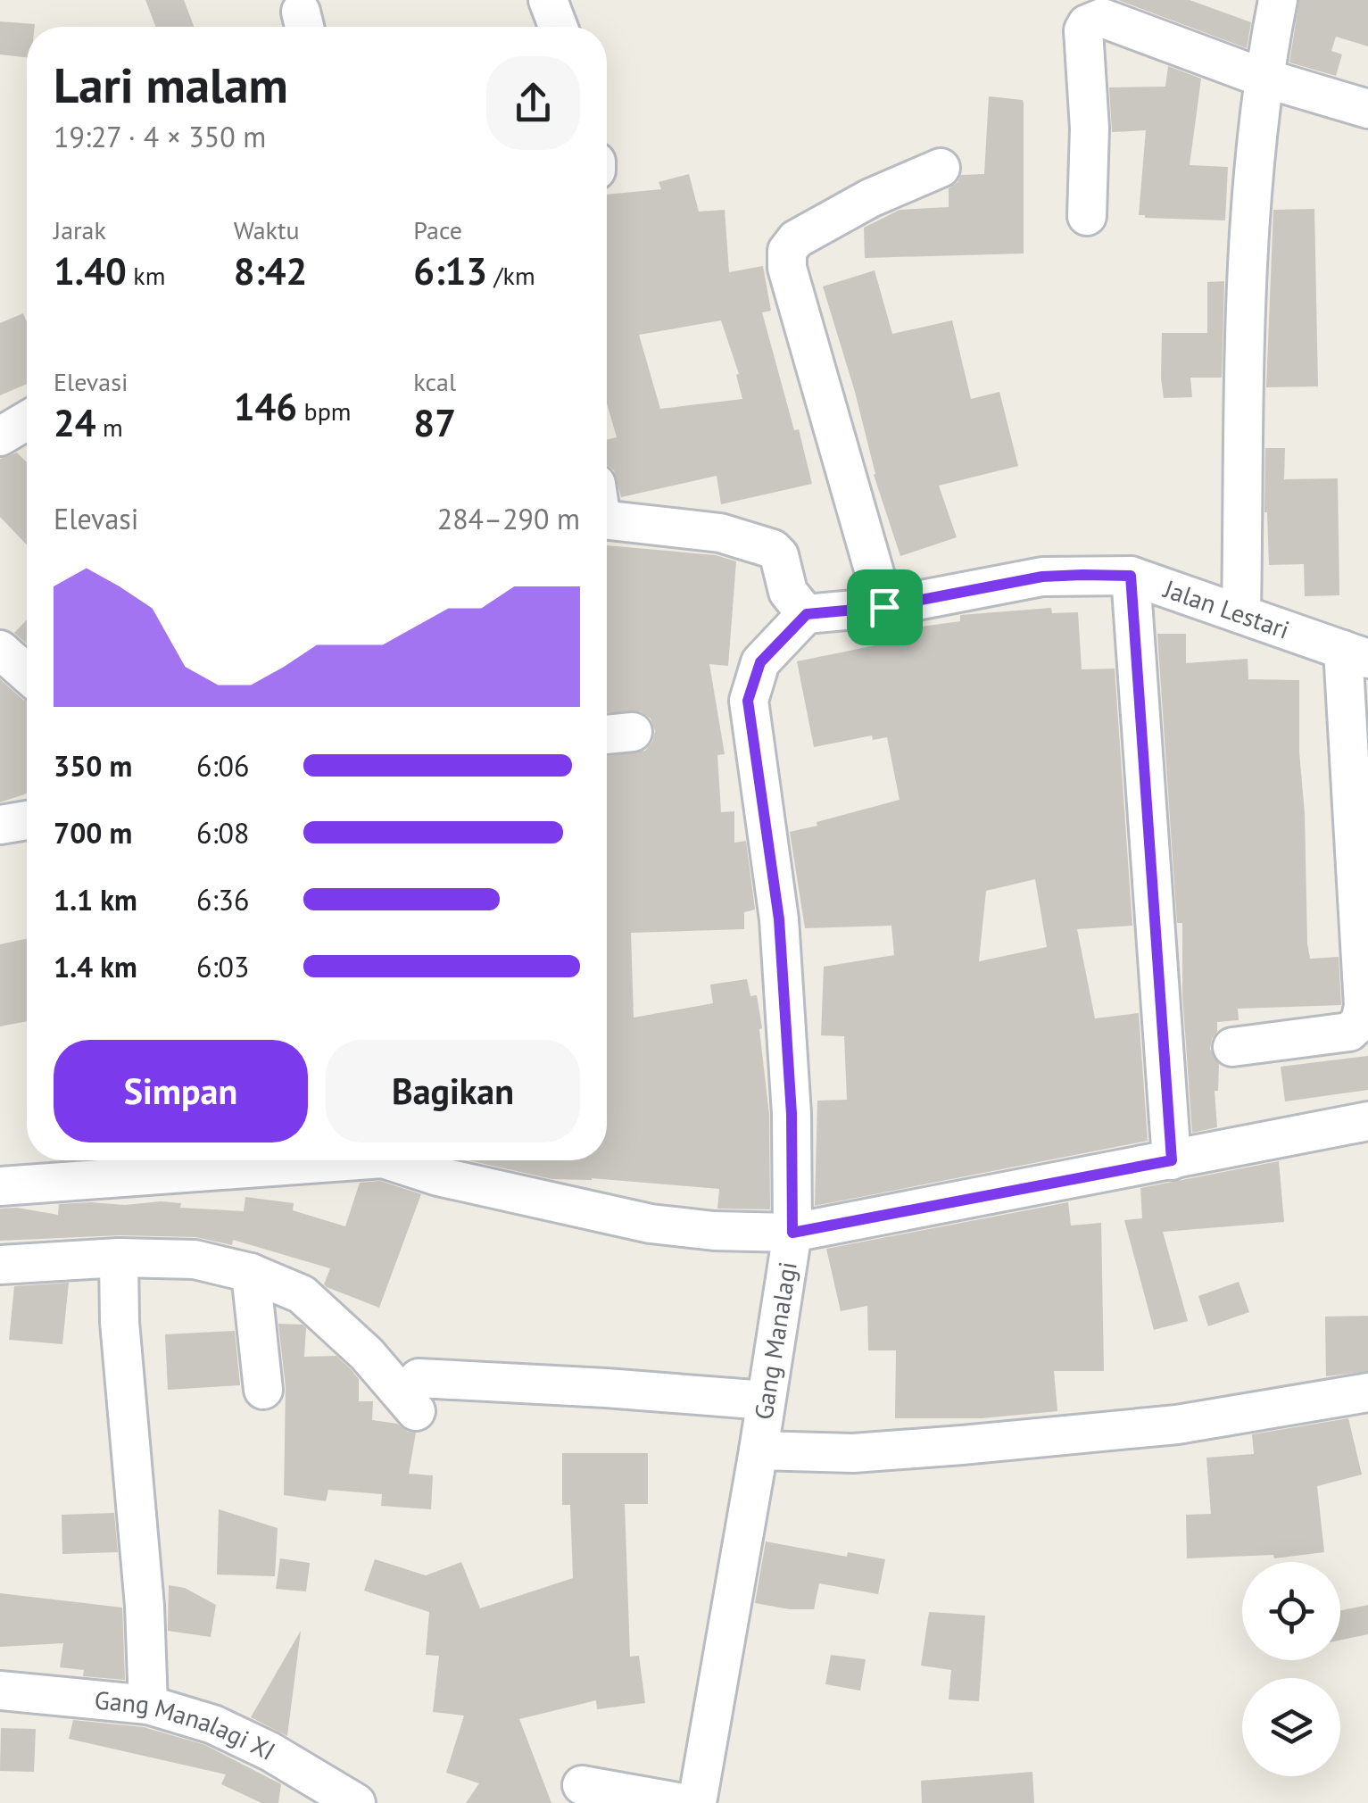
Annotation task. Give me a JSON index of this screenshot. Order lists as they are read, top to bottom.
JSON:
{
  "streets": {
    "street": ["Jalan Lestari", "Gang Manalagi", "Gang Manalagi XI"]
  },
  "page": {
    "heading": ["Lari malam", "19:27 · 4 × 350 m"],
    "stats": [
      ["Jarak", "1.40 km"],
      ["Waktu", "8:42"],
      ["Pace", "6:13 /km"],
      ["Elevasi", "24 m"],
      ["146 bpm"],
      ["kcal", "87"]
    ],
    "chart": ["Elevasi", "284–290 m"],
    "list": [
      {
        "name": "350 m",
        "note": "6:06"
      },
      {
        "name": "700 m",
        "note": "6:08"
      },
      {
        "name": "1.1 km",
        "note": "6:36"
      },
      {
        "name": "1.4 km",
        "note": "6:03"
      }
    ],
    "buttons": ["Simpan", "Bagikan"]
  }
}
